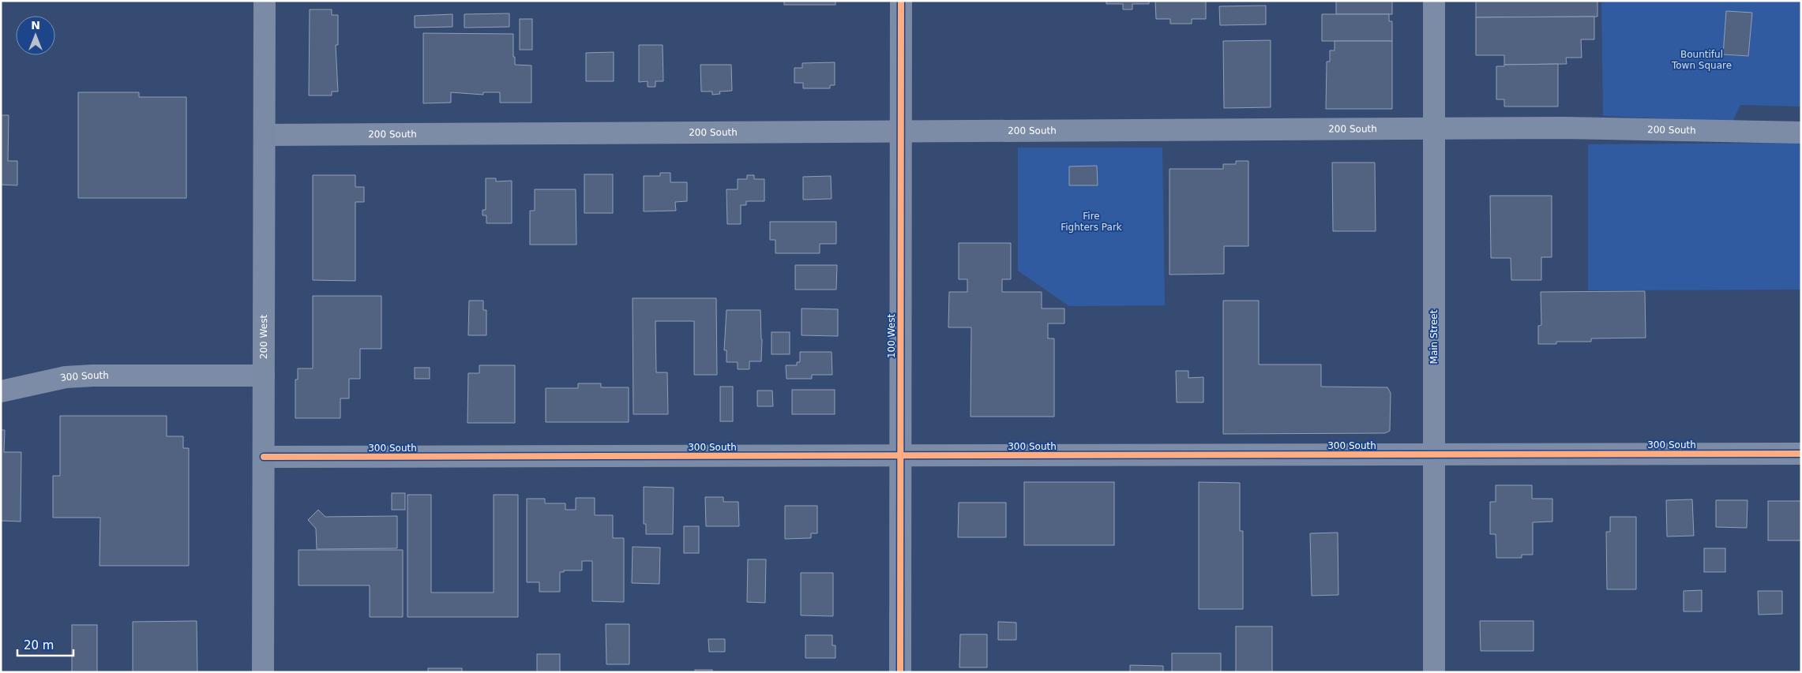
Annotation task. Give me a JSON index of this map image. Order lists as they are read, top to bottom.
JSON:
{
  "streets": {
    "main road": ["200 West"],
    "street": [
      "200 South",
      "100 West",
      "Main Street",
      "300 South"
    ]
  },
  "crossings": [
    ["200 South", "100 West"],
    ["200 South", "200 West"],
    ["200 South", "Main Street"],
    ["100 West", "300 South"],
    ["200 West", "300 South"],
    ["Main Street", "300 South"]
  ],
  "parks": ["Bountiful Town Square", "Fire Fighters Park"],
  "scale_bar": "20 m",
  "north": "top"
}
